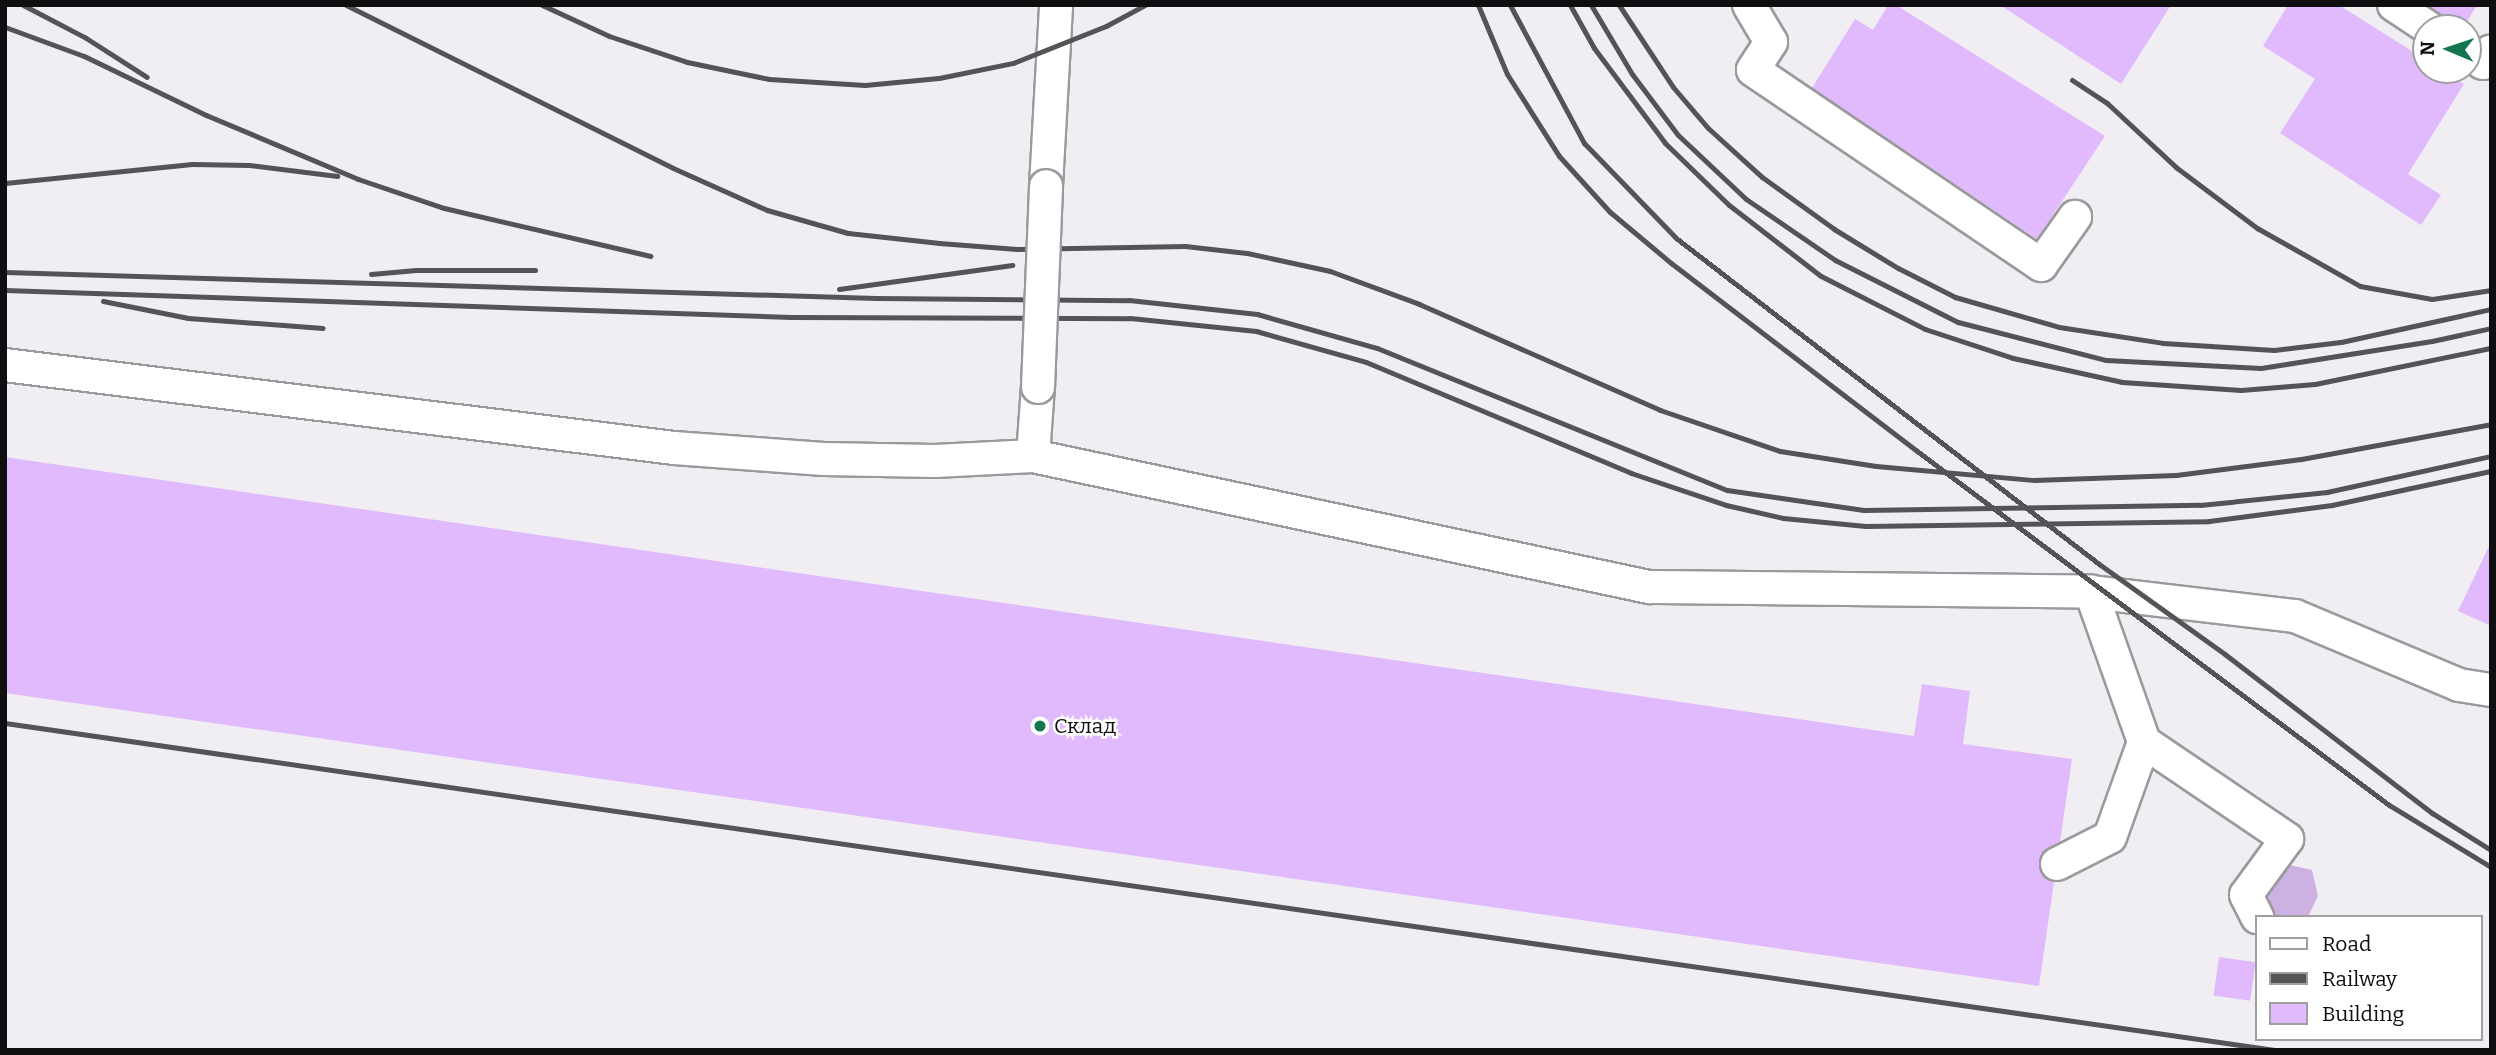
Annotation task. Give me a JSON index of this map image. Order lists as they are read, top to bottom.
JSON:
{
  "places": ["Склад"],
  "legend": ["Road", "Railway", "Building"],
  "north": "left"
}
